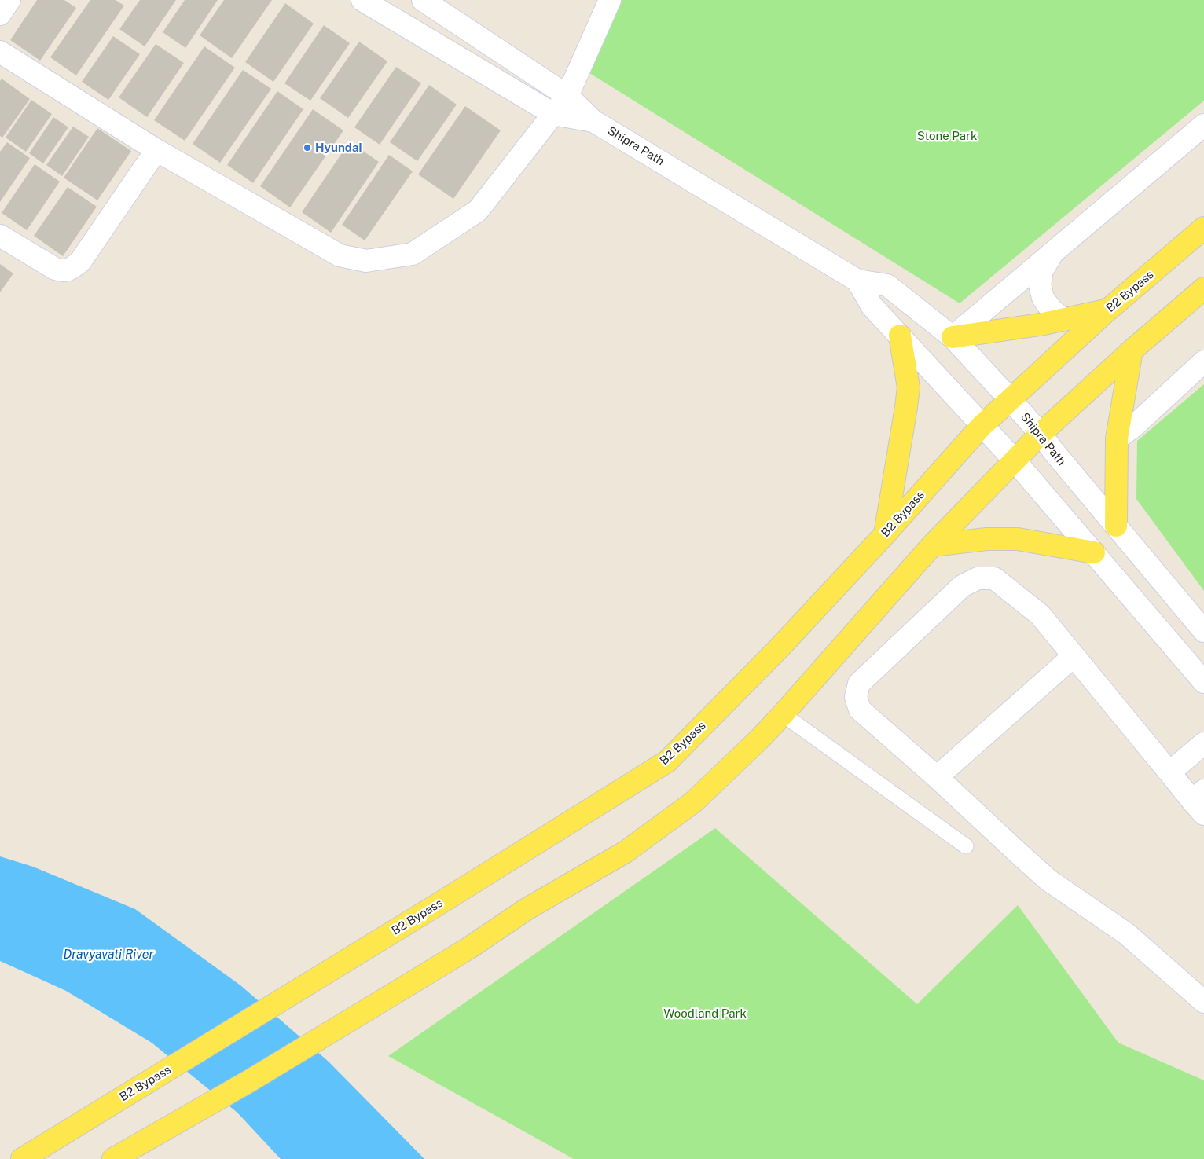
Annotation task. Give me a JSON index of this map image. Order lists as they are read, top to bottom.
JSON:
{
  "streets": {
    "main road": ["B2 Bypass"],
    "street": ["Shipra Path"]
  },
  "crossings": [
    ["Shipra Path", "B2 Bypass"]
  ],
  "water": ["Dravyavati River"],
  "parks": ["Stone Park", "Woodland Park"],
  "places": ["Hyundai"]
}
